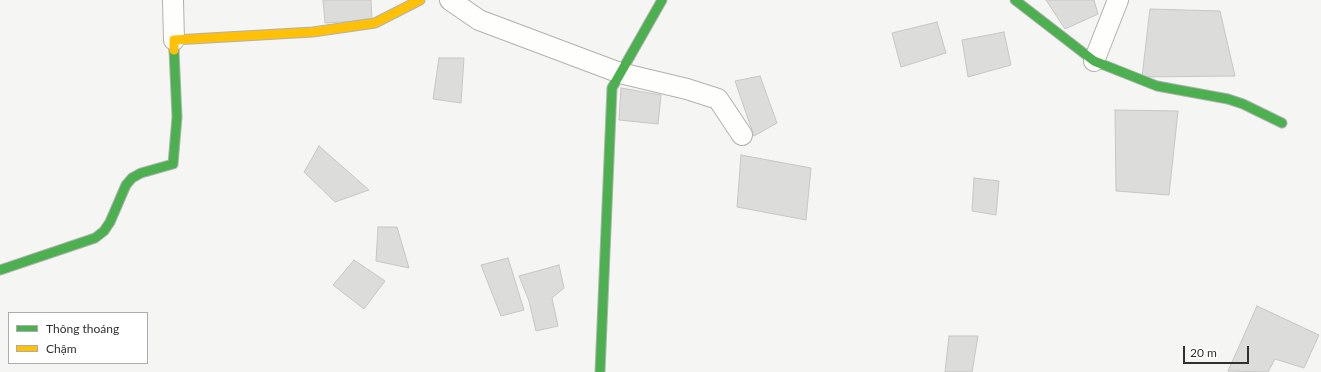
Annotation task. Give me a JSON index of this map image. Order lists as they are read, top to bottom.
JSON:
{
  "legend": ["Thông thoáng", "Chậm"],
  "scale_bar": "20 m"
}
